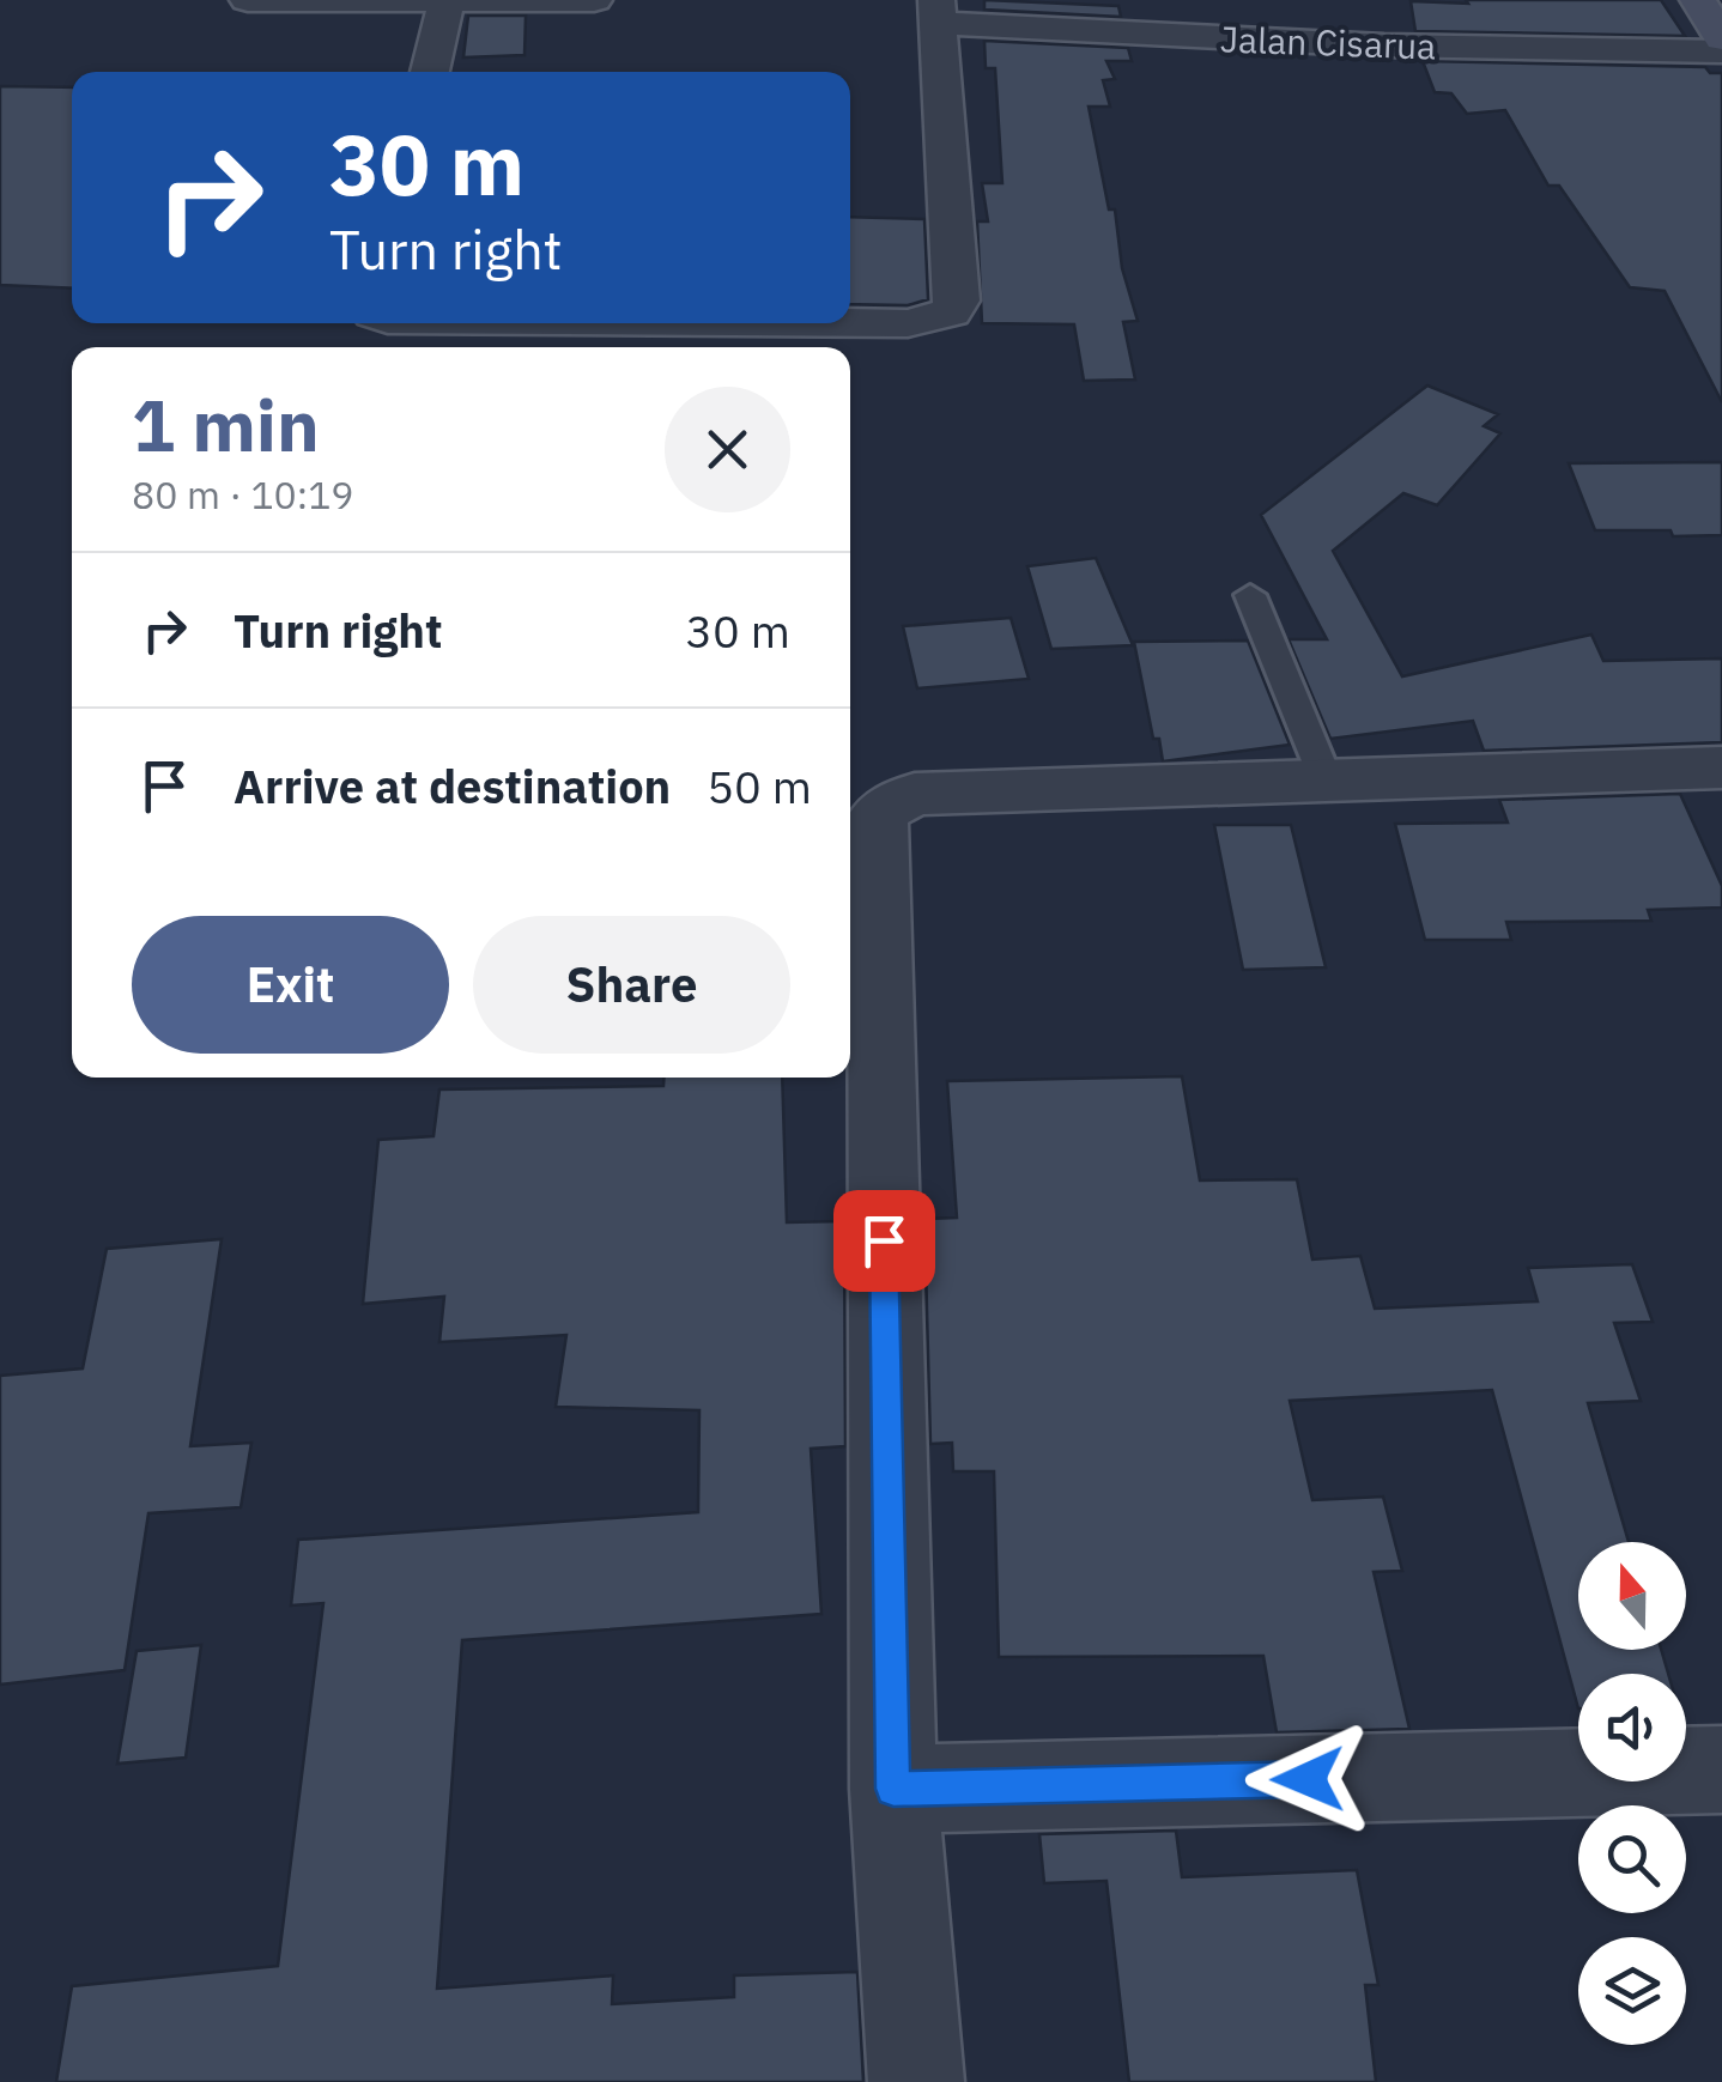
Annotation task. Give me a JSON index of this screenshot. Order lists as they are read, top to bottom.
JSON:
{
  "streets": {
    "street": ["Jalan Cisarua"]
  },
  "north": "top",
  "page": {
    "turn": ["30 m", "Turn right"],
    "heading": ["1 min", "80 m · 10:19"],
    "list": [
      {
        "name": "Turn right",
        "value": "30 m"
      },
      {
        "name": "Arrive at destination",
        "value": "50 m"
      }
    ],
    "buttons": ["Exit", "Share"]
  }
}
